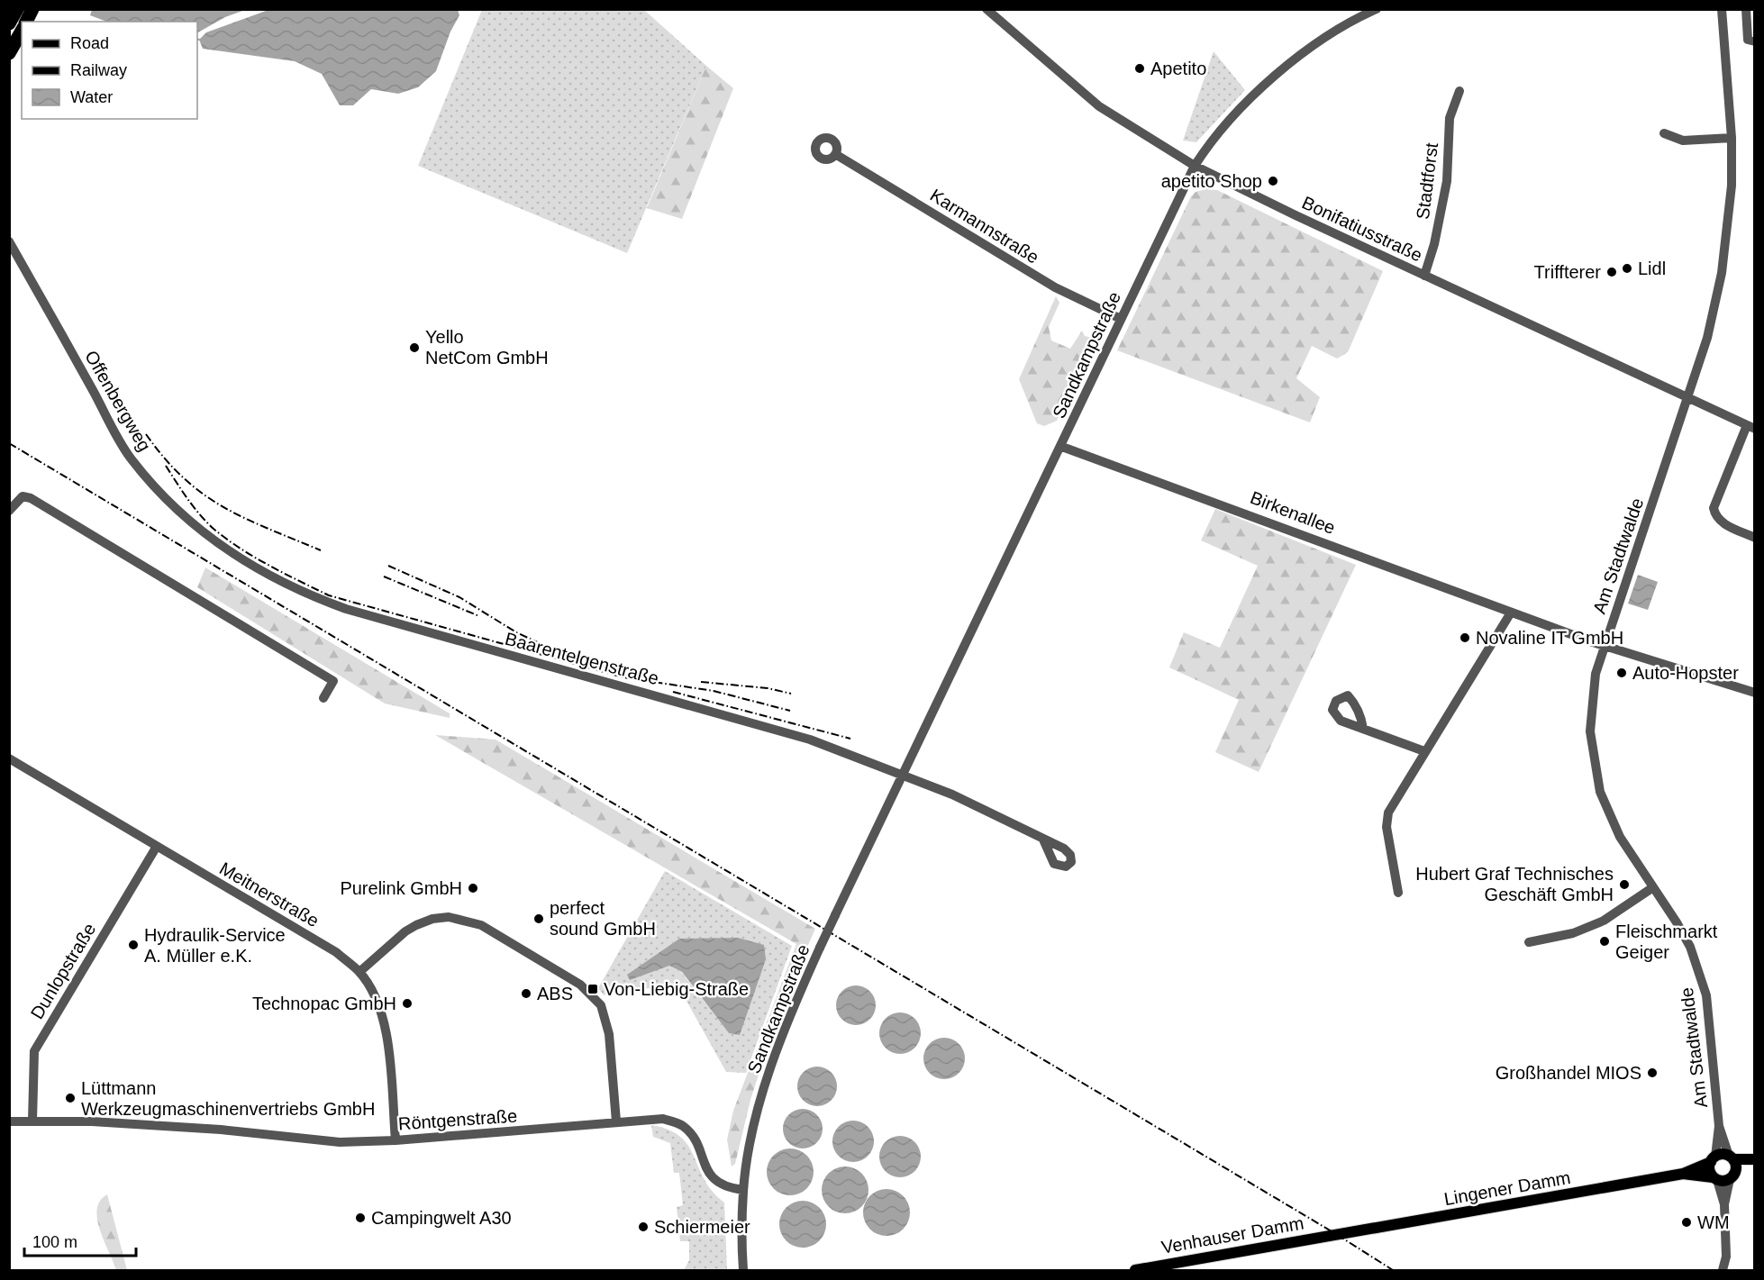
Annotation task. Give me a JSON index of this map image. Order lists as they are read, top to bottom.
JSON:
{
  "streets": {
    "main road": ["Lingener Damm", "Venhauser Damm"],
    "street": [
      "Stadtforst",
      "Karmannstraße",
      "Bonifatiusstraße",
      "Sandkampstraße",
      "Offenbergweg",
      "Birkenallee",
      "Am Stadtwalde",
      "Baarentelgenstraße",
      "Meitnerstraße",
      "Dunlopstraße",
      "Röntgenstraße"
    ]
  },
  "crossings": [
    ["Stadtforst", "Bonifatiusstraße"],
    ["Karmannstraße", "Sandkampstraße"],
    ["Bonifatiusstraße", "Sandkampstraße"],
    ["Bonifatiusstraße", "Am Stadtwalde"],
    ["Sandkampstraße", "Birkenallee"],
    ["Sandkampstraße", "Baarentelgenstraße"],
    ["Sandkampstraße", "Röntgenstraße"],
    ["Offenbergweg", "Baarentelgenstraße"],
    ["Birkenallee", "Am Stadtwalde"],
    ["Am Stadtwalde", "Lingener Damm"],
    ["Meitnerstraße", "Dunlopstraße"],
    ["Meitnerstraße", "Röntgenstraße"],
    ["Dunlopstraße", "Röntgenstraße"],
    ["Lingener Damm", "Venhauser Damm"]
  ],
  "places": {
    "other": [
      "Apetito",
      "apetito Shop",
      "Lidl",
      "Triffterer",
      "Yello NetCom GmbH",
      "Novaline IT GmbH",
      "Auto-Hopster",
      "Hubert Graf Technisches Geschäft GmbH",
      "Purelink GmbH",
      "perfect sound GmbH",
      "Fleischmarkt Geiger",
      "Hydraulik-Service A. Müller e.K.",
      "ABS",
      "Technopac GmbH",
      "Großhandel MIOS",
      "Lüttmann Werkzeugmaschinenvertriebs GmbH",
      "Campingwelt A30",
      "WM",
      "Schiermeier"
    ],
    "transit": ["Von-Liebig-Straße"]
  },
  "legend": ["Road", "Railway", "Water"],
  "scale_bar": "100 m"
}
